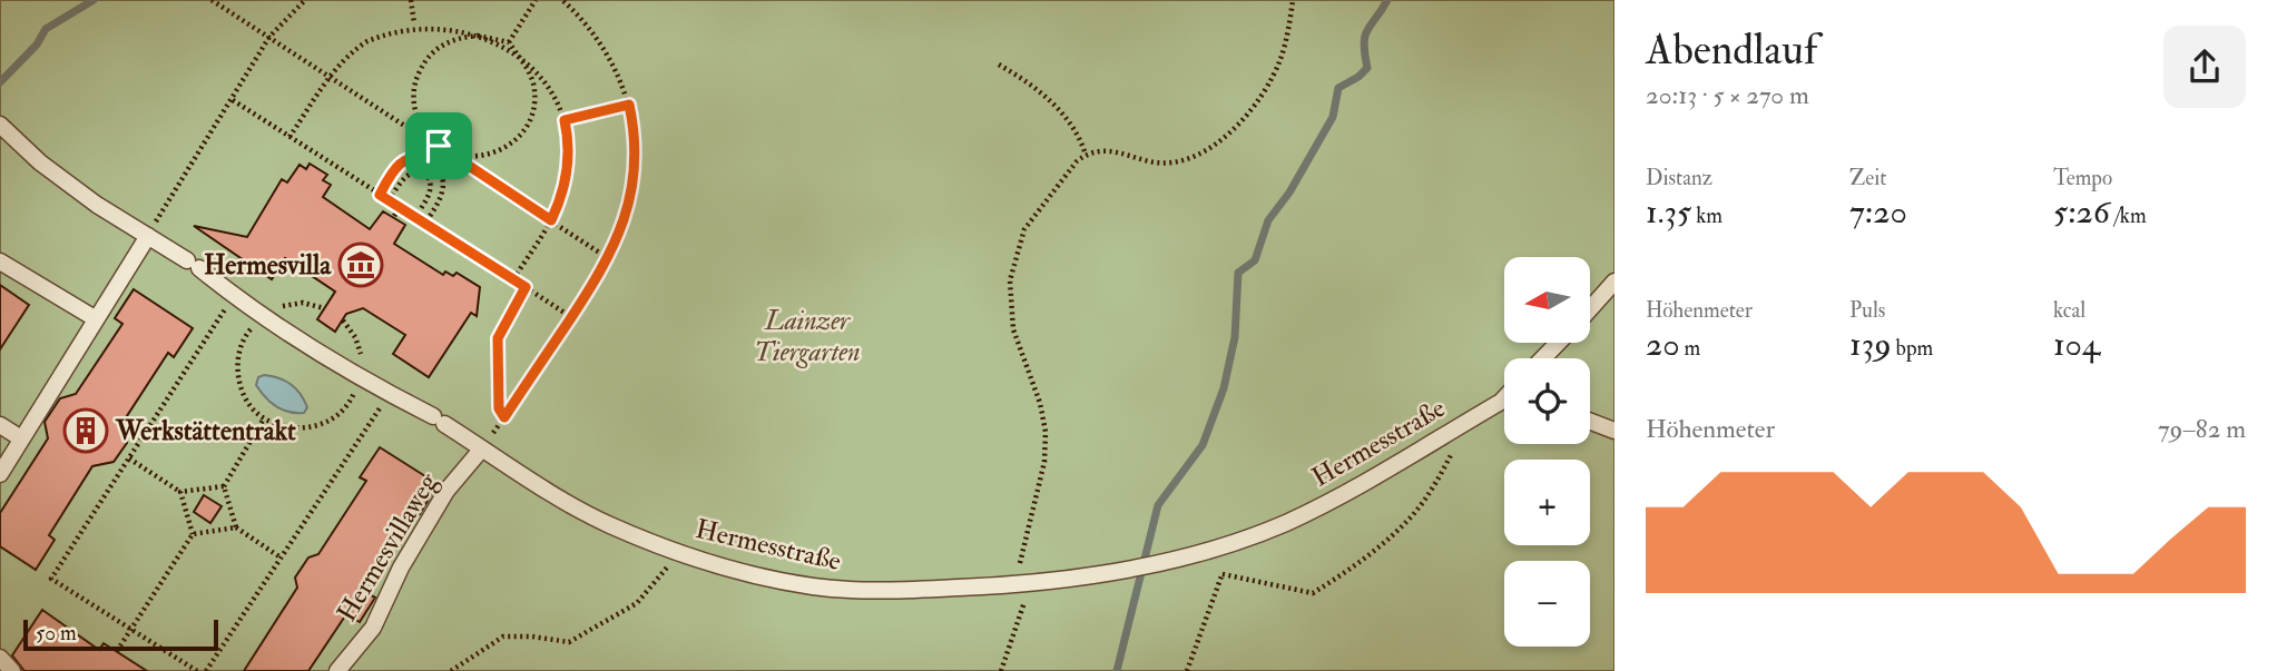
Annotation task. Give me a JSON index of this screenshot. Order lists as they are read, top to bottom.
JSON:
{
  "streets": {
    "lane": ["Hermesstraße", "Hermesvillaweg"]
  },
  "crossings": [
    ["Hermesstraße", "Hermesvillaweg"]
  ],
  "parks": ["Lainzer Tiergarten"],
  "places": {
    "museum": ["Hermesvilla"],
    "building": ["Werkstättentrakt"]
  },
  "scale_bar": "50 m",
  "north": "left",
  "page": {
    "heading": ["Abendlauf", "20:13 · 5 × 270 m"],
    "stats": [
      ["Distanz", "1.35 km"],
      ["Zeit", "7:20"],
      ["Tempo", "5:26 /km"],
      ["Höhenmeter", "20 m"],
      ["Puls", "139 bpm"],
      ["kcal", "104"]
    ],
    "map_buttons": ["+", "−"],
    "chart": ["Höhenmeter", "79–82 m"],
    "scale": "50 m"
  }
}
